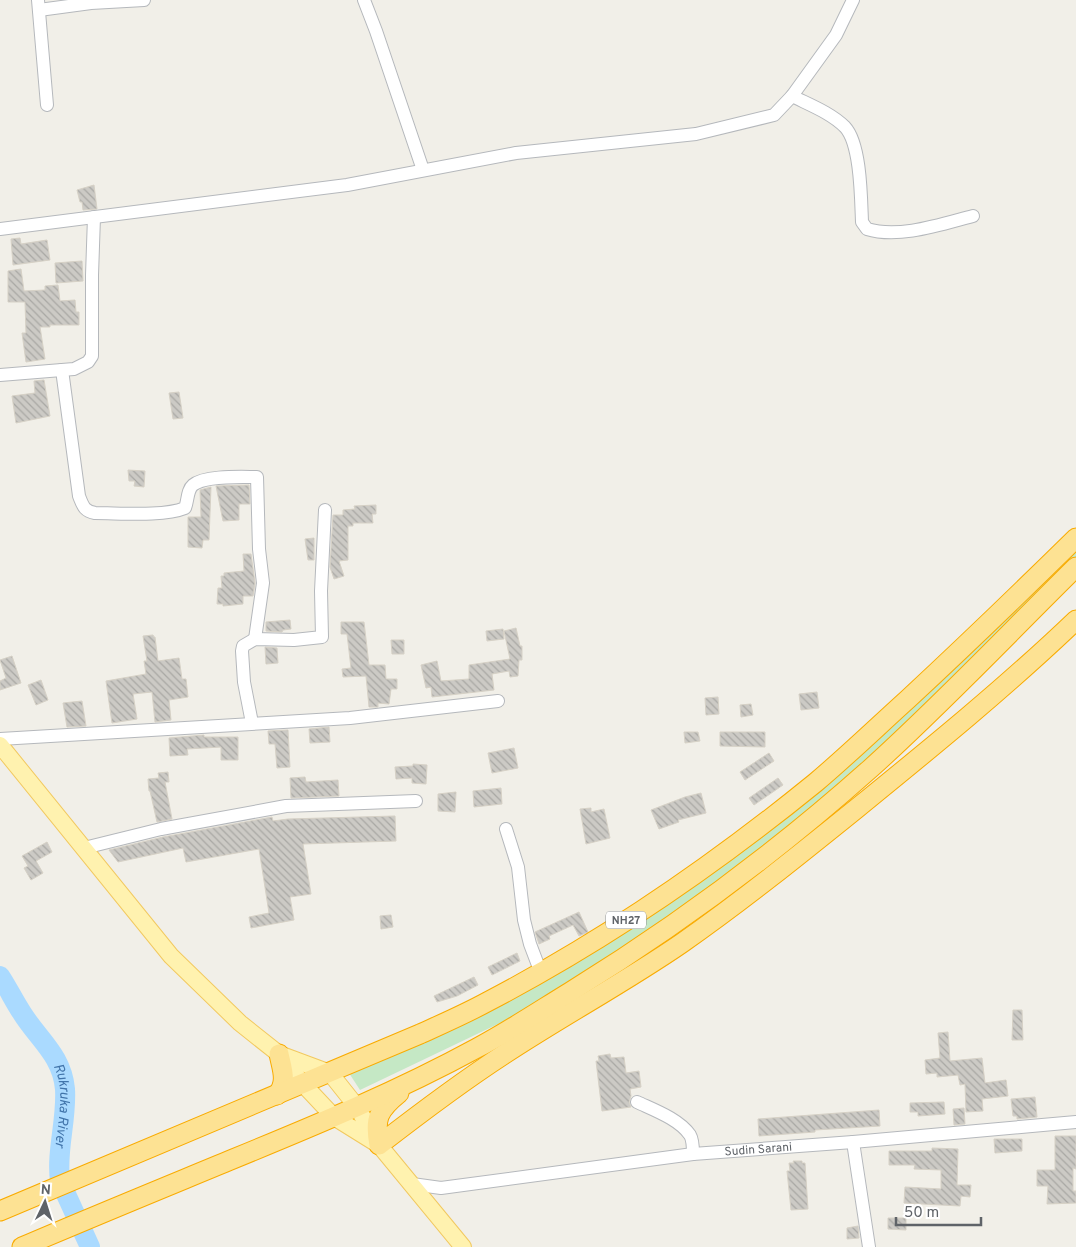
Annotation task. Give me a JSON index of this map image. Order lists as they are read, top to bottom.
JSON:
{
  "streets": {
    "highway": ["NH27"],
    "street": ["Sudin Sarani"]
  },
  "water": ["Rukruka River"],
  "scale_bar": "50 m",
  "north": "top"
}
